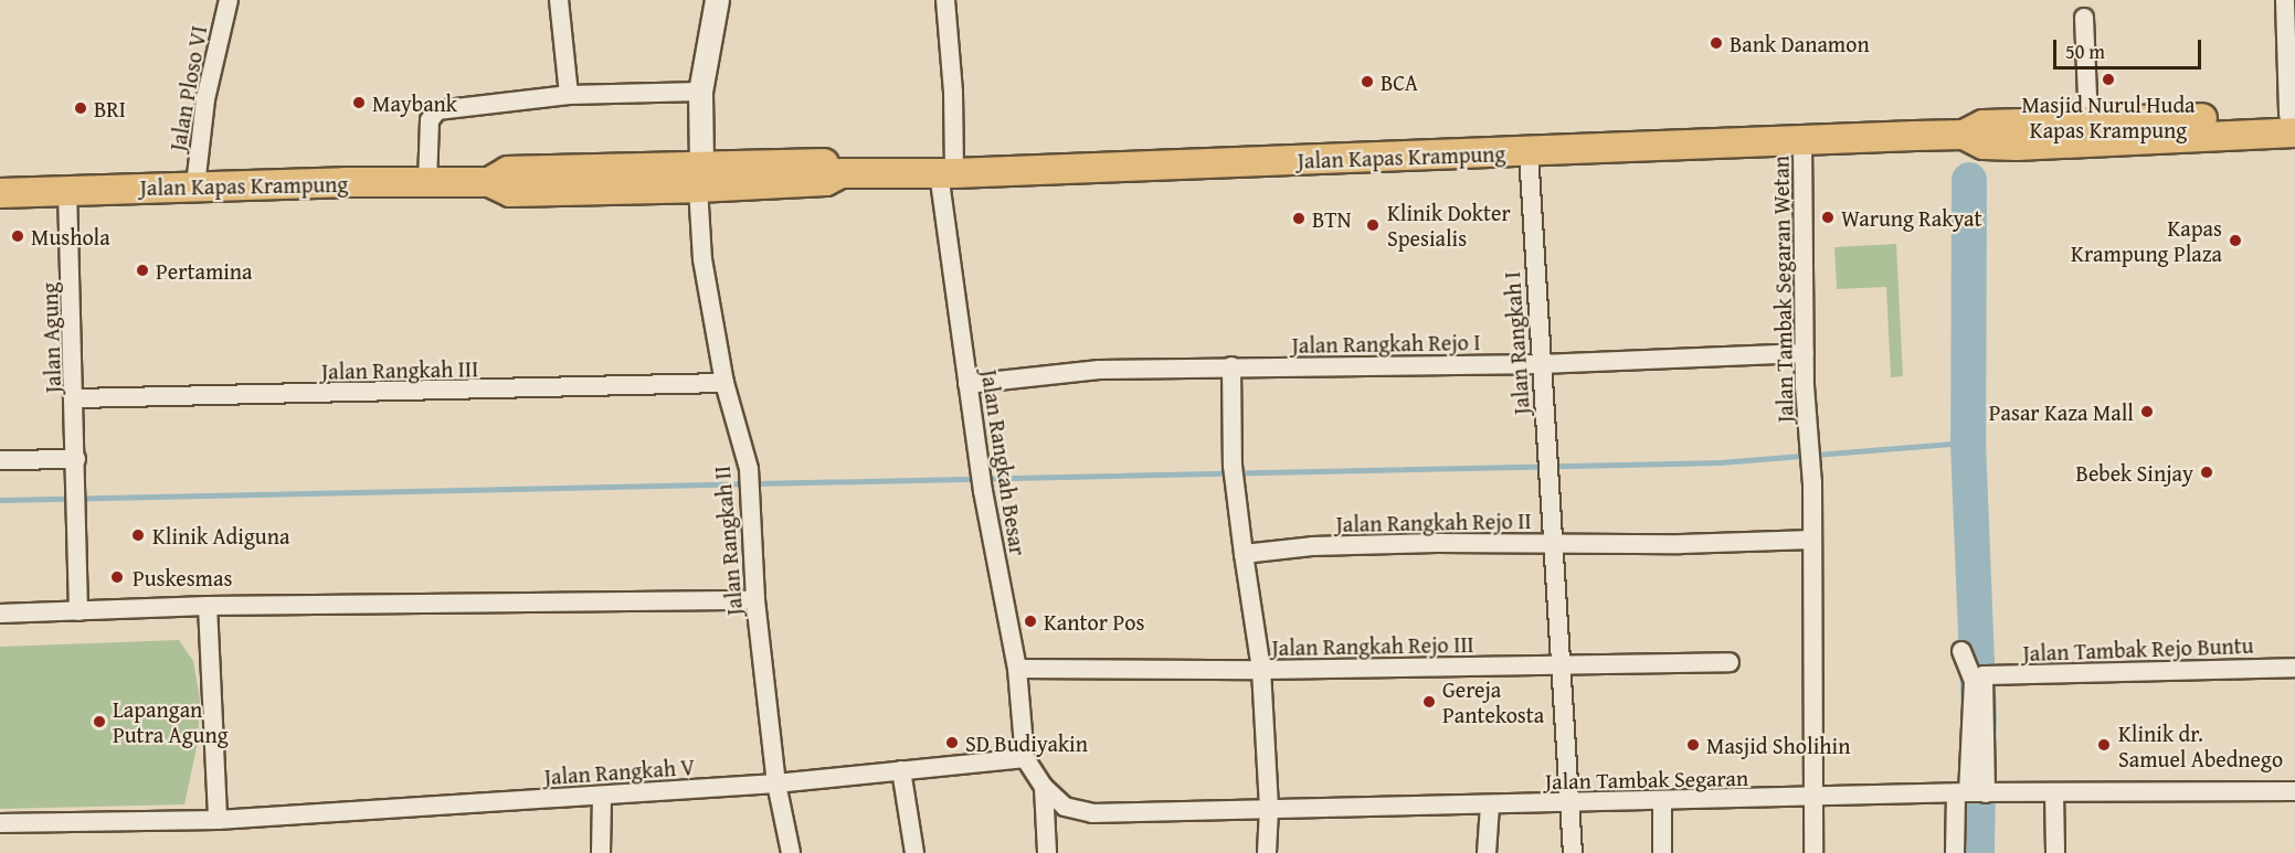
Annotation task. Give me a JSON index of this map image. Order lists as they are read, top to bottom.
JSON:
{
  "streets": {
    "main road": ["Jalan Kapas Krampung"],
    "street": [
      "Jalan Ploso VI",
      "Jalan Tambak Segaran Wetan",
      "Jalan Agung",
      "Jalan Rangkah Rejo I",
      "Jalan Rangkah I",
      "Jalan Rangkah III",
      "Jalan Rangkah Besar",
      "Jalan Rangkah Rejo II",
      "Jalan Rangkah II",
      "Jalan Rangkah Rejo III",
      "Jalan Tambak Rejo Buntu",
      "Jalan Rangkah V",
      "Jalan Tambak Segaran"
    ]
  },
  "crossings": [
    ["Jalan Ploso VI", "Jalan Kapas Krampung"],
    ["Jalan Kapas Krampung", "Jalan Tambak Segaran Wetan"],
    ["Jalan Kapas Krampung", "Jalan Agung"],
    ["Jalan Kapas Krampung", "Jalan Rangkah I"],
    ["Jalan Kapas Krampung", "Jalan Rangkah Besar"],
    ["Jalan Kapas Krampung", "Jalan Rangkah II"],
    ["Jalan Tambak Segaran Wetan", "Jalan Rangkah Rejo I"],
    ["Jalan Tambak Segaran Wetan", "Jalan Rangkah Rejo II"],
    ["Jalan Agung", "Jalan Rangkah III"],
    ["Jalan Rangkah Rejo I", "Jalan Rangkah I"],
    ["Jalan Rangkah Rejo I", "Jalan Rangkah Besar"],
    ["Jalan Rangkah I", "Jalan Rangkah Rejo II"],
    ["Jalan Rangkah III", "Jalan Rangkah II"],
    ["Jalan Rangkah Besar", "Jalan Rangkah Rejo III"],
    ["Jalan Rangkah Besar", "Jalan Rangkah V"],
    ["Jalan Rangkah Besar", "Jalan Tambak Segaran"],
    ["Jalan Rangkah II", "Jalan Rangkah V"],
    ["Jalan Tambak Rejo Buntu", "Jalan Tambak Segaran"],
    ["Jalan Rangkah V", "Jalan Tambak Segaran"]
  ],
  "places": [
    "Bank Danamon",
    "Masjid Nurul Huda Kapas Krampung",
    "BCA",
    "Maybank",
    "BRI",
    "Warung Rakyat",
    "BTN",
    "Klinik Dokter Spesialis",
    "Mushola",
    "Kapas Krampung Plaza",
    "Pertamina",
    "Pasar Kaza Mall",
    "Bebek Sinjay",
    "Klinik Adiguna",
    "Puskesmas",
    "Kantor Pos",
    "Gereja Pantekosta",
    "Lapangan Putra Agung",
    "SD Budiyakin",
    "Masjid Sholihin",
    "Klinik dr. Samuel Abednego"
  ],
  "scale_bar": "50 m"
}
